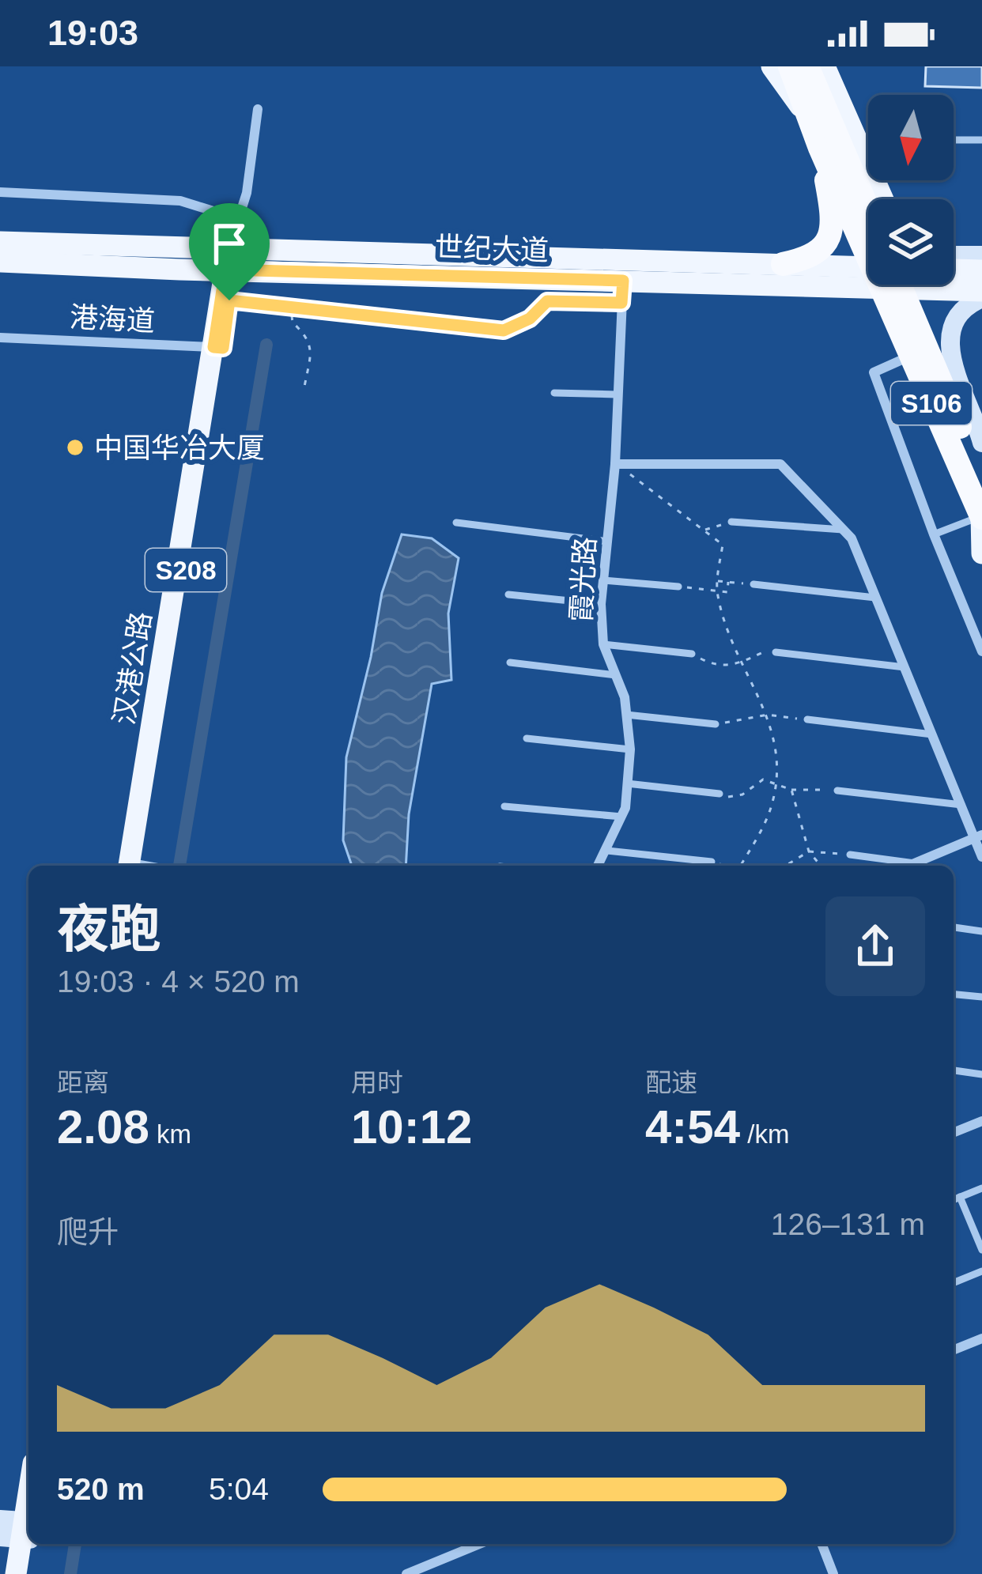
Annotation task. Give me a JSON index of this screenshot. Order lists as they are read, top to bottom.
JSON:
{
  "streets": {
    "highway": ["S106"],
    "main road": ["世纪大道", "S208", "汉港公路"],
    "street": ["港海道", "霞光路"]
  },
  "crossings": [
    ["世纪大道", "霞光路"],
    ["世纪大道", "汉港公路"],
    ["港海道", "汉港公路"]
  ],
  "places": ["中国华冶大厦"],
  "north": "bottom",
  "page": {
    "status": "19:03",
    "heading": ["夜跑", "19:03 · 4 × 520 m"],
    "stats": [
      ["距离", "2.08 km"],
      ["用时", "10:12"],
      ["配速", "4:54 /km"]
    ],
    "chart": ["爬升", "126–131 m"],
    "list": [
      {
        "name": "520 m",
        "note": "5:04"
      }
    ]
  }
}
